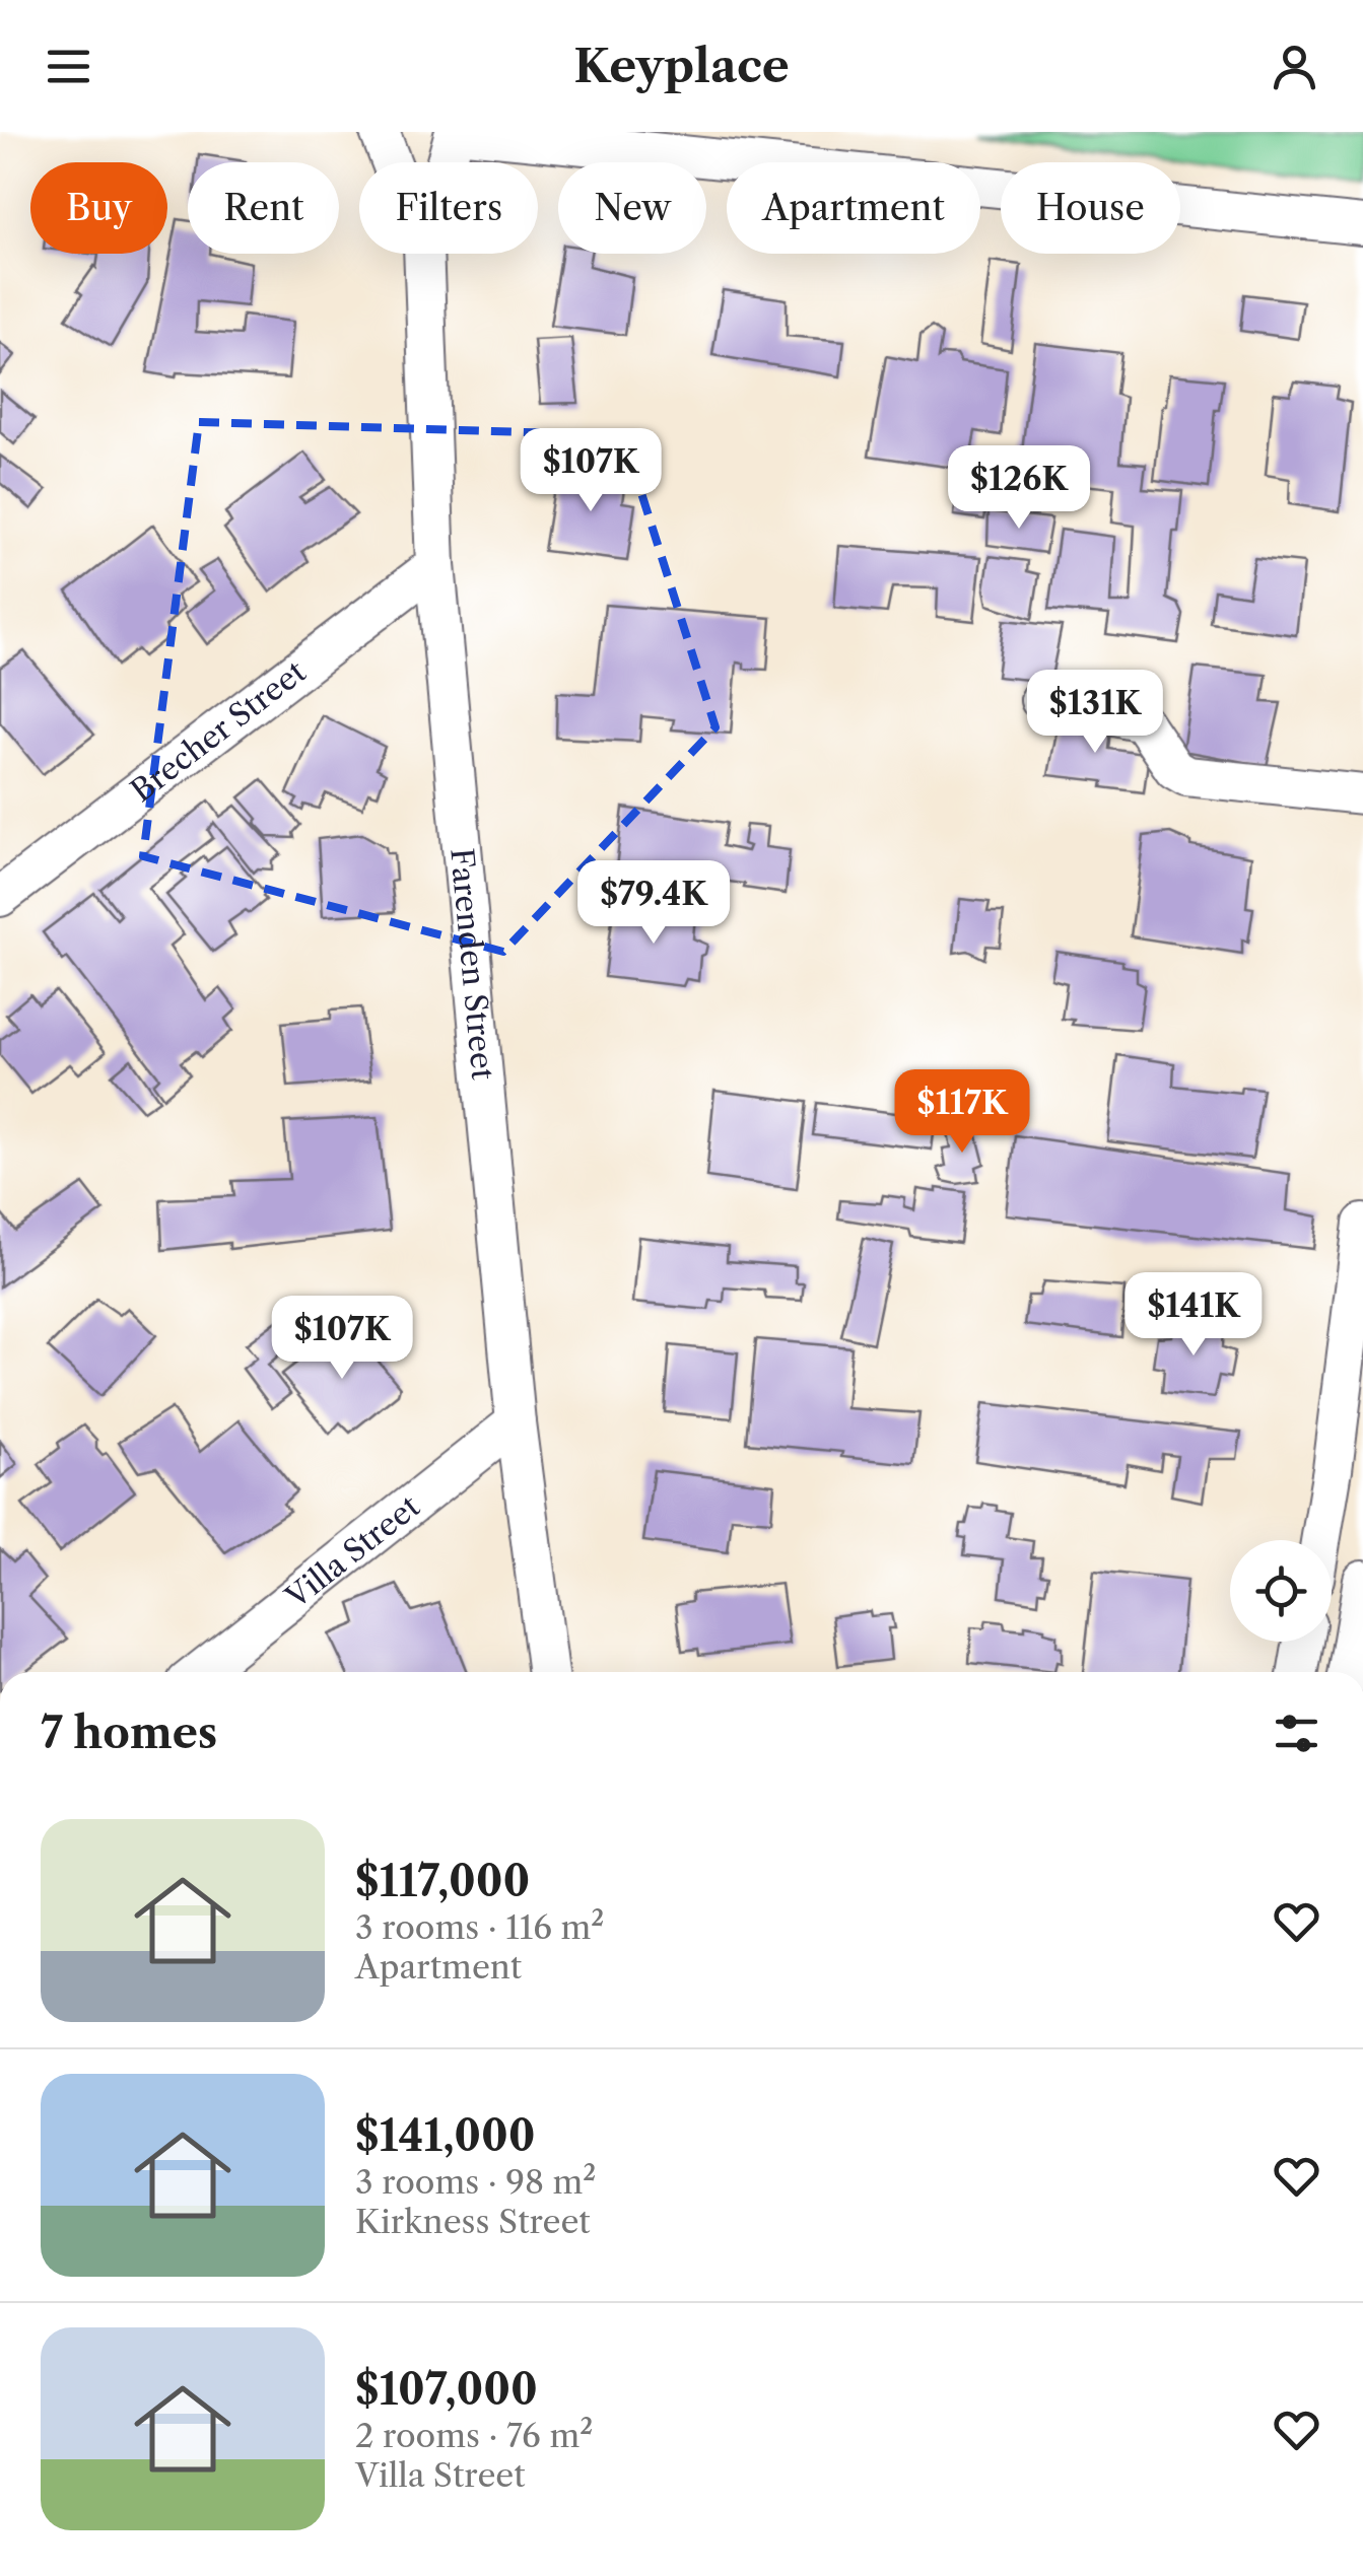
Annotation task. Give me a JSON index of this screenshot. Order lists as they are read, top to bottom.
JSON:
{
  "streets": {
    "street": ["Brecher Street", "Farenden Street", "Villa Street"]
  },
  "crossings": [
    ["Brecher Street", "Farenden Street"],
    ["Farenden Street", "Villa Street"]
  ],
  "page": {
    "header": "Keyplace",
    "chip": [
      "Buy",
      "Rent",
      "Filters",
      "New",
      "Apartment",
      "House"
    ],
    "price": [
      "$107K",
      "$126K",
      "$131K",
      "$79.4K",
      "$117K",
      "$141K",
      "$107K"
    ],
    "heading": "7 homes",
    "list": [
      {
        "name": "$117,000",
        "note": "3 rooms · 116 m² · Apartment"
      },
      {
        "name": "$141,000",
        "note": "3 rooms · 98 m² · Kirkness Street"
      },
      {
        "name": "$107,000",
        "note": "2 rooms · 76 m² · Villa Street"
      }
    ]
  }
}
